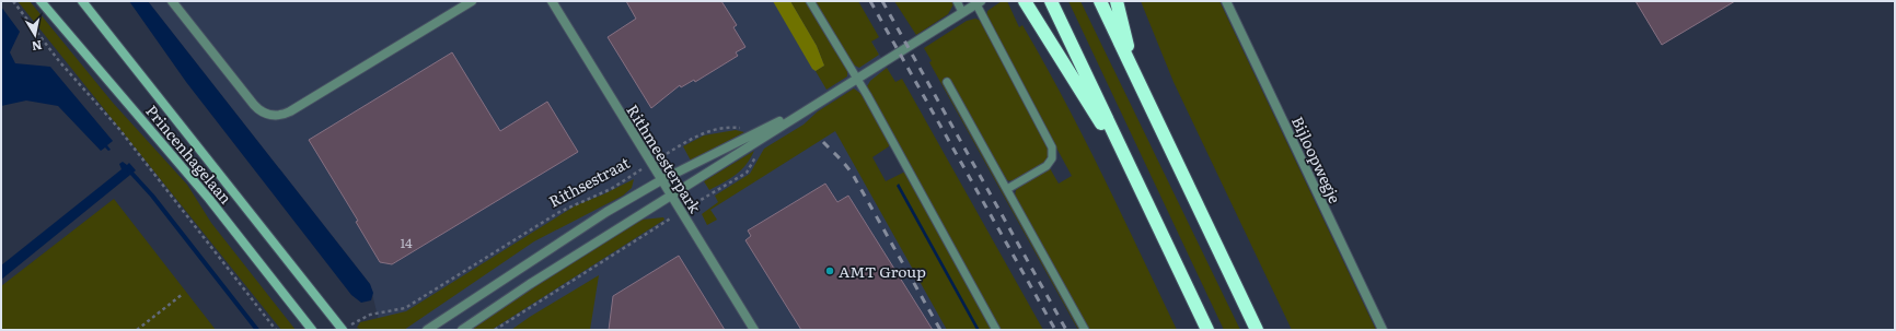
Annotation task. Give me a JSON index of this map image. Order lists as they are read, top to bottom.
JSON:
{
  "streets": {
    "main road": ["Princenhagelaan"],
    "street": ["Rithmeesterpark", "Bijloopwegje"],
    "path": ["Rithsestraat"]
  },
  "crossings": [
    ["Princenhagelaan", "Rithsestraat"],
    ["Rithmeesterpark", "Rithsestraat"]
  ],
  "places": ["AMT Group"],
  "house_numbers": ["14"],
  "north": "bottom"
}
